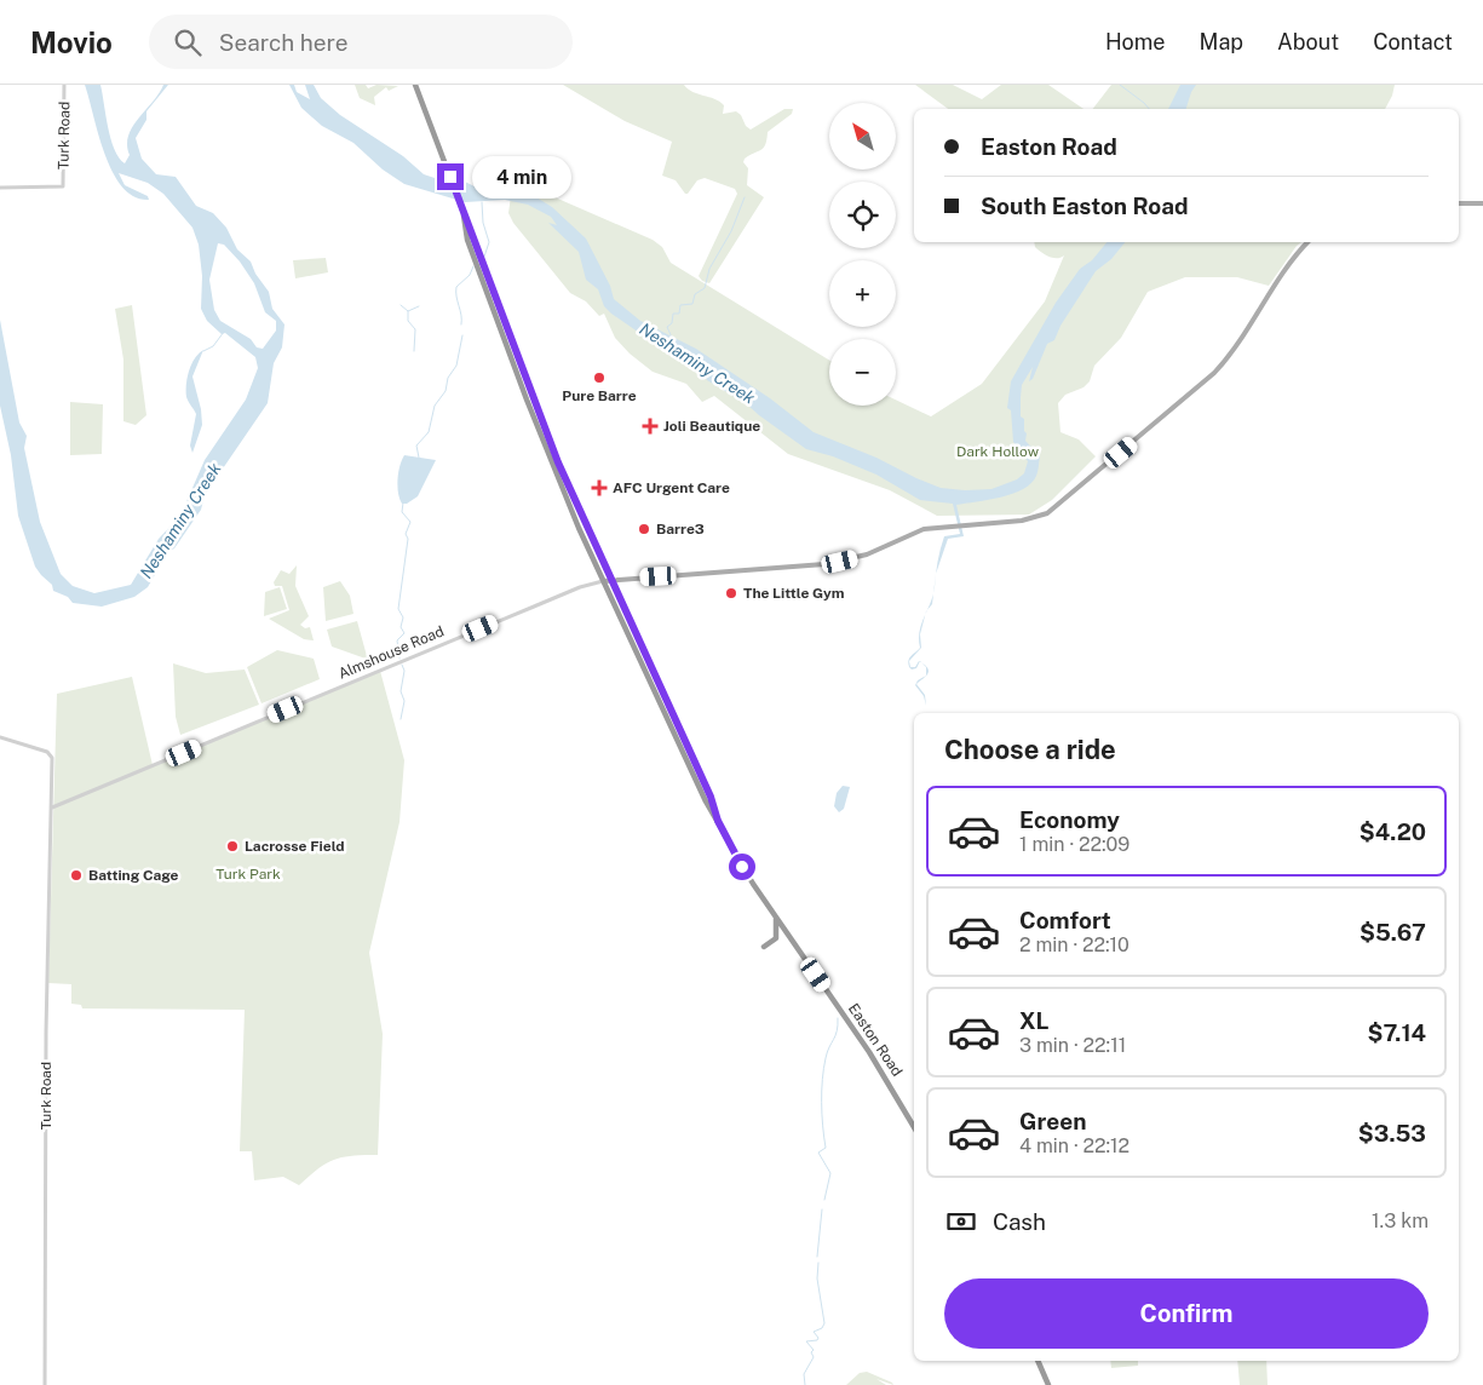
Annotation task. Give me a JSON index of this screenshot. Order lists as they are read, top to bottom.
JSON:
{
  "streets": {
    "highway": ["Easton Road"],
    "main road": ["Almshouse Road"],
    "street": ["Turk Road"]
  },
  "crossings": [
    ["Turk Road", "Almshouse Road"],
    ["Almshouse Road", "Easton Road"]
  ],
  "water": ["Neshaminy Creek"],
  "parks": ["Dark Hollow", "Turk Park"],
  "places": {
    "other": [
      "Pure Barre",
      "Barre3",
      "The Little Gym",
      "Lacrosse Field",
      "Batting Cage"
    ],
    "health": ["Joli Beautique", "AFC Urgent Care"]
  },
  "north": "top left",
  "page": {
    "header": "Movio",
    "search": "Search here",
    "nav": [
      "Home",
      "Map",
      "About",
      "Contact"
    ],
    "map_buttons": ["+", "−"],
    "banner": ["Easton Road", "South Easton Road"],
    "bubble": "4 min",
    "heading": "Choose a ride",
    "list": [
      {
        "name": "Economy",
        "note": "1 min · 22:09",
        "value": "$4.20"
      },
      {
        "name": "Comfort",
        "note": "2 min · 22:10",
        "value": "$5.67"
      },
      {
        "name": "XL",
        "note": "3 min · 22:11",
        "value": "$7.14"
      },
      {
        "name": "Green",
        "note": "4 min · 22:12",
        "value": "$3.53"
      }
    ],
    "pay": ["Cash", "1.3 km"],
    "buttons": "Confirm"
  }
}
